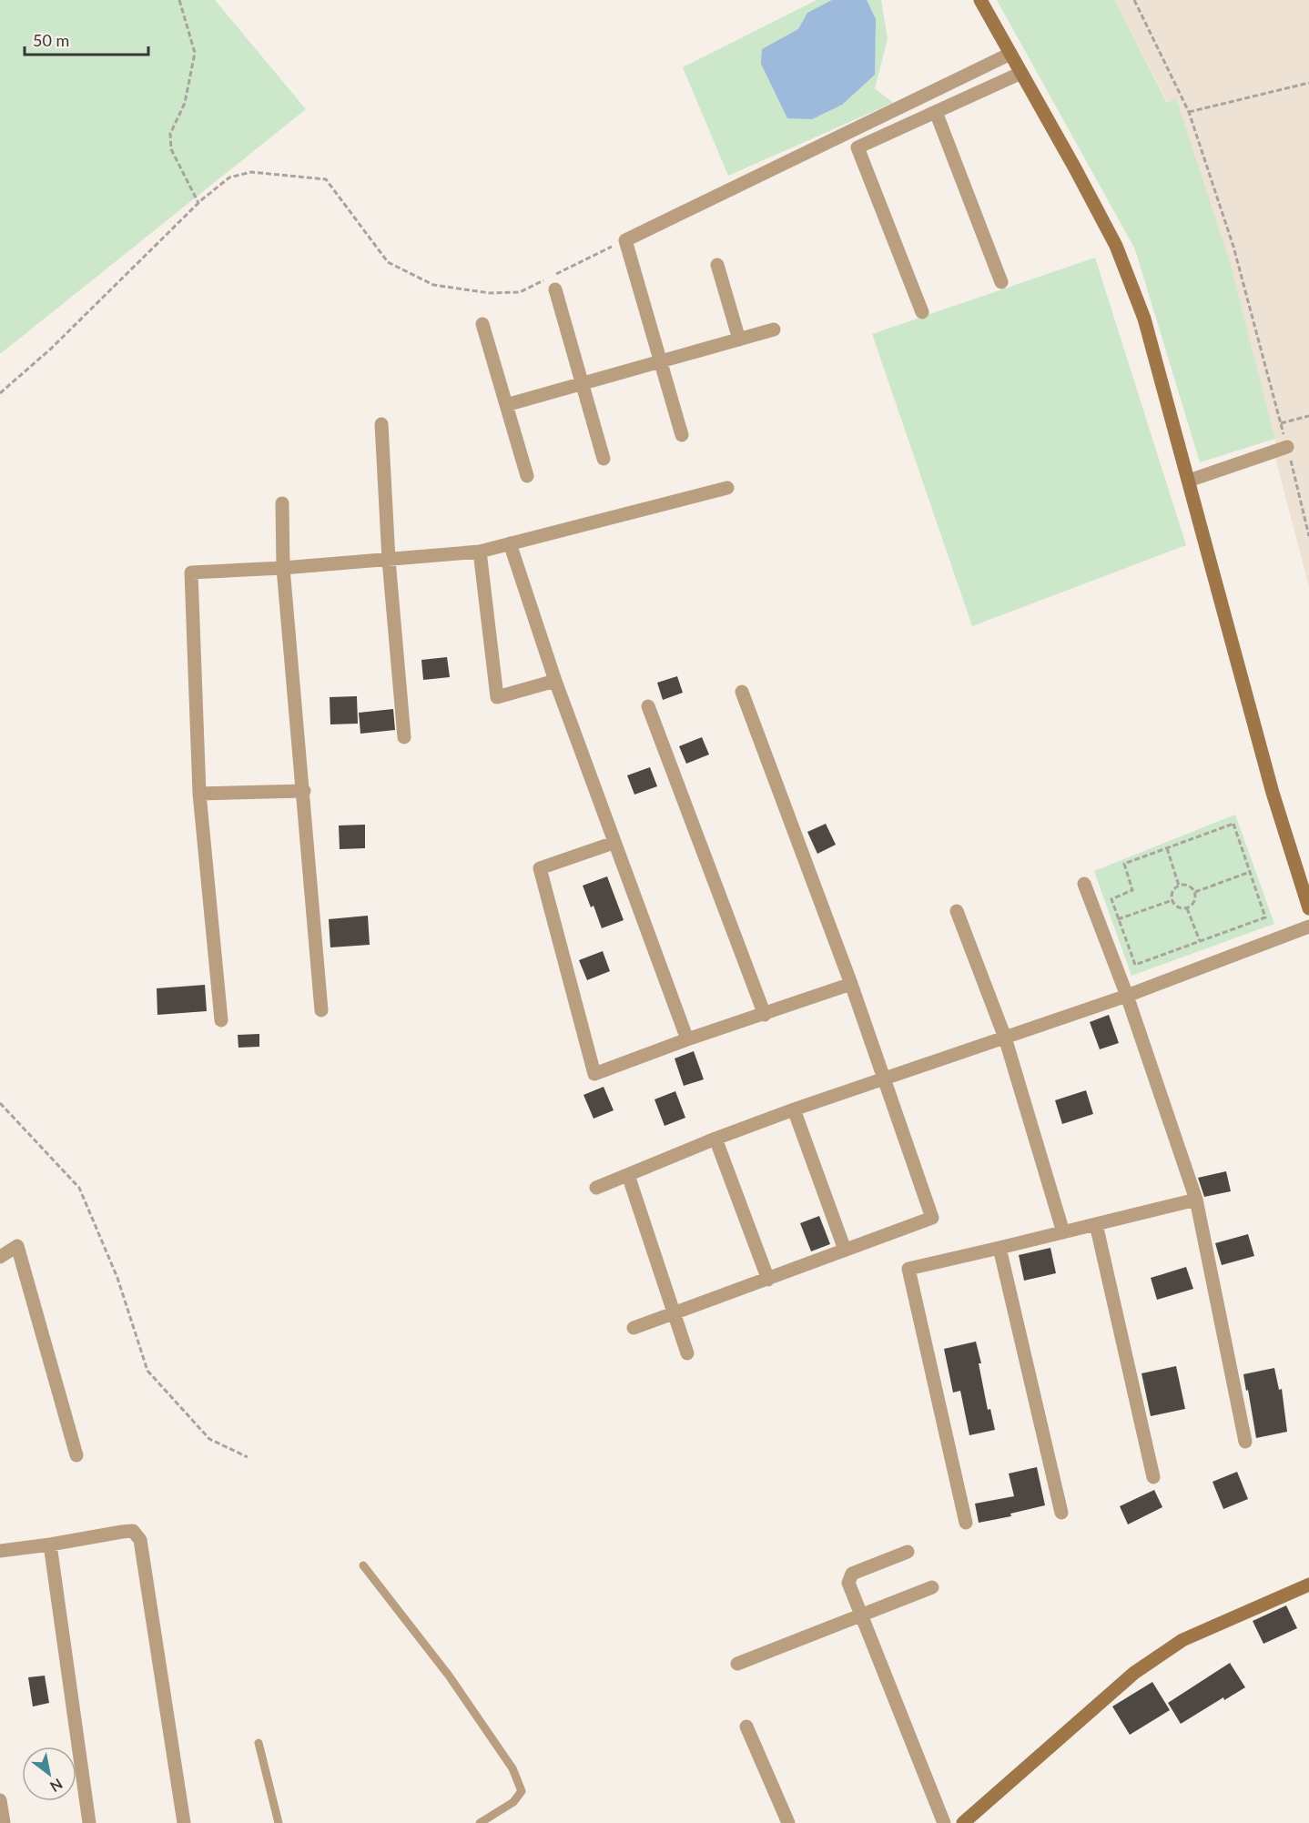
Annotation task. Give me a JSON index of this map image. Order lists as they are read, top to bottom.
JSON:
{
  "scale_bar": "50 m",
  "north": "bottom right"
}
